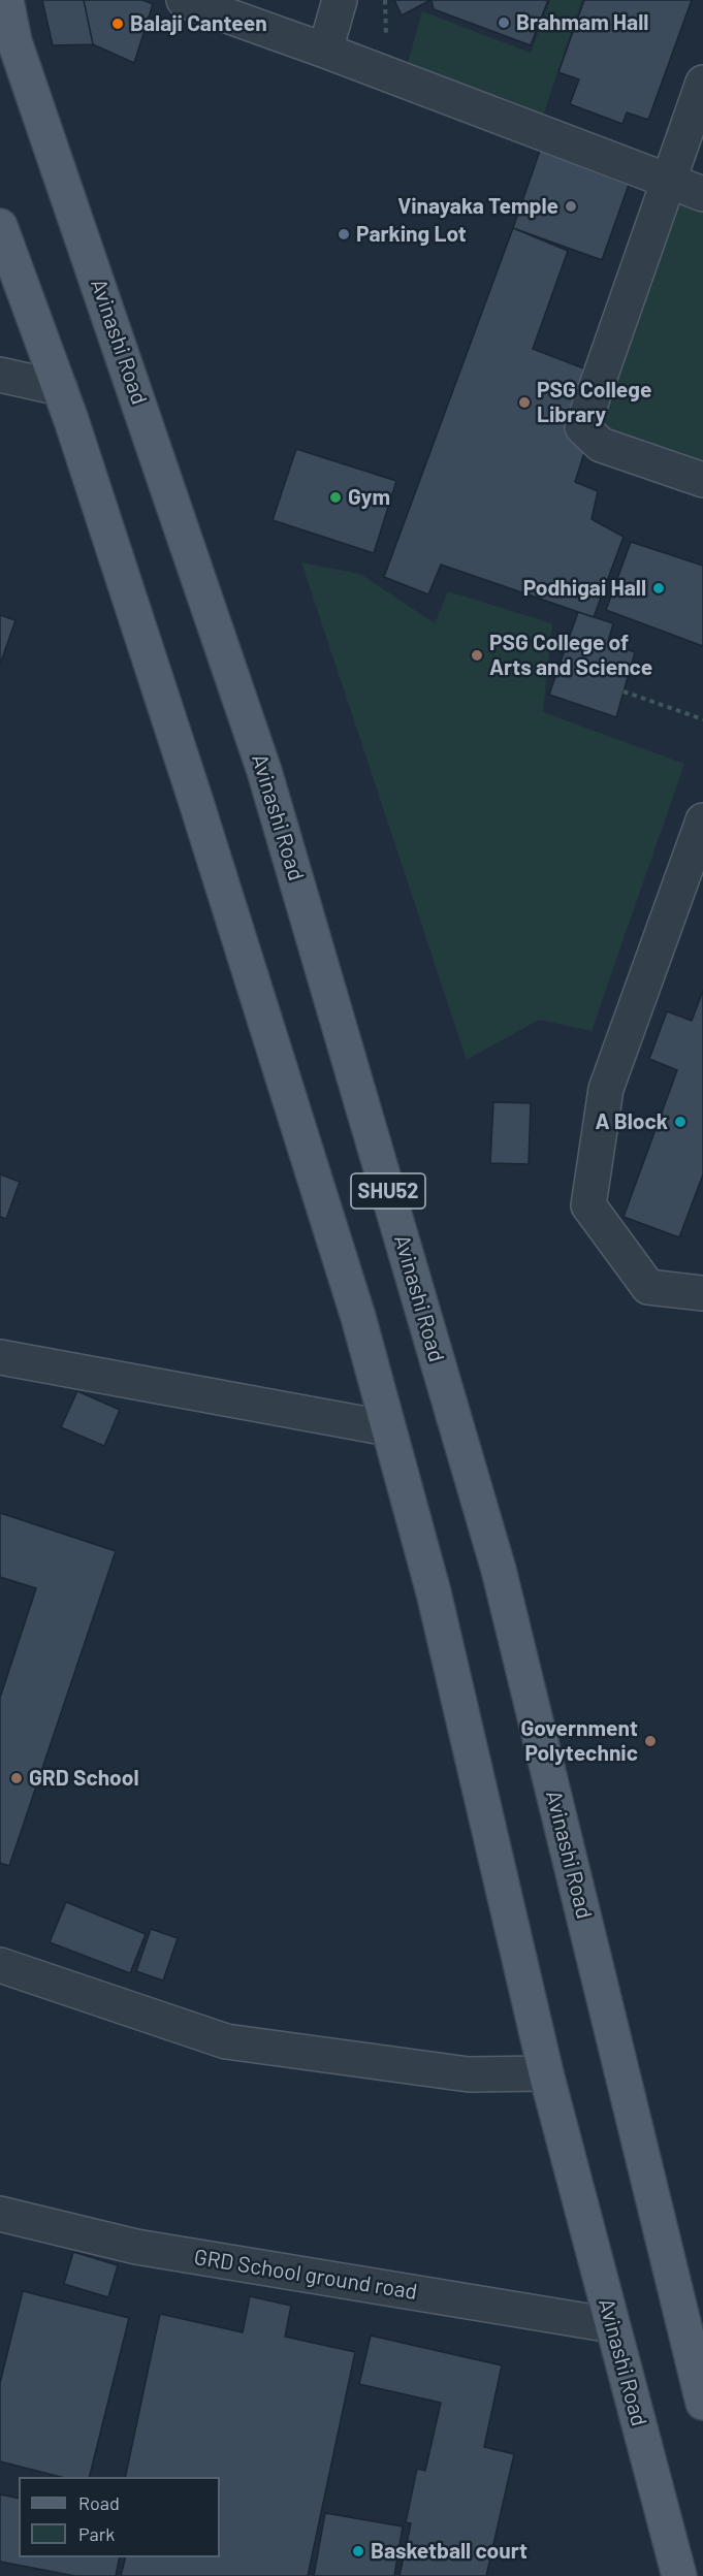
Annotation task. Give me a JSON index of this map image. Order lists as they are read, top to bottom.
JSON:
{
  "streets": {
    "main road": ["Avinashi Road", "SHU52"],
    "street": ["GRD School ground road"]
  },
  "crossings": [
    ["Avinashi Road", "GRD School ground road"]
  ],
  "places": [
    "Brahmam Hall",
    "Balaji Canteen",
    "Vinayaka Temple",
    "Parking Lot",
    "PSG College Library",
    "Gym",
    "Podhigai Hall",
    "PSG College of Arts and Science",
    "A Block",
    "Government Polytechnic",
    "GRD School",
    "Basketball court"
  ],
  "legend": ["Road", "Park"]
}
